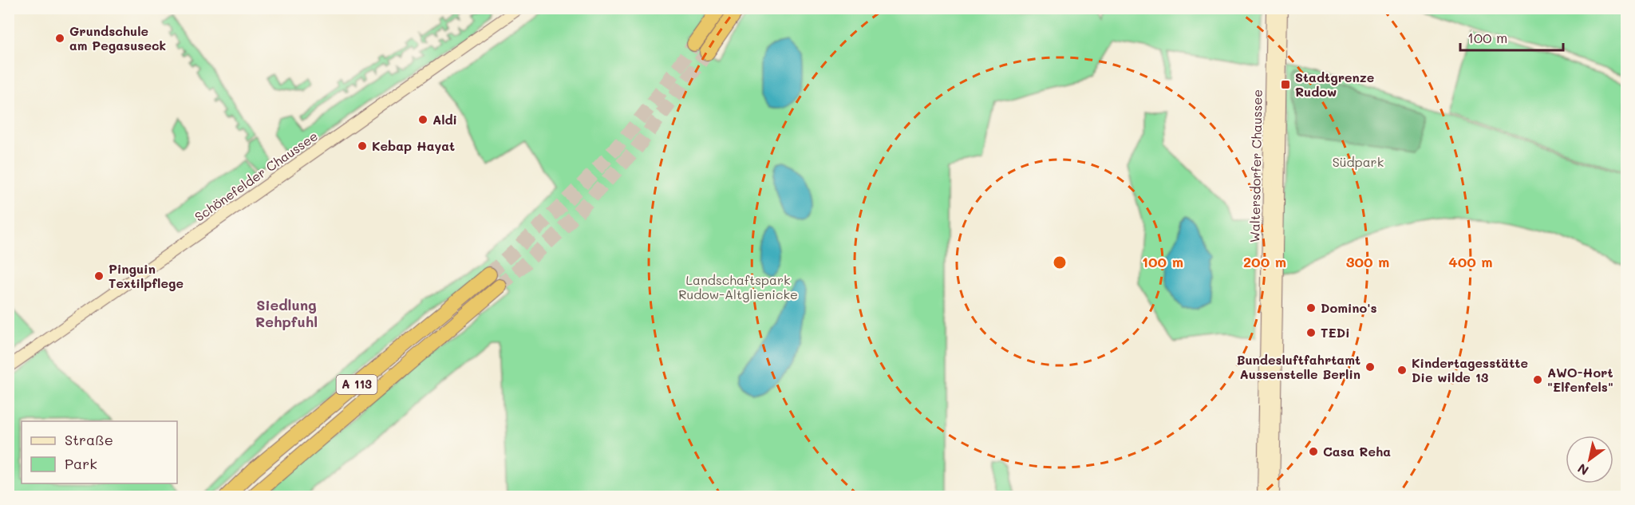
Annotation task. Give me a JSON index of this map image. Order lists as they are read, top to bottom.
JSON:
{
  "streets": {
    "highway": ["A 113"],
    "main road": ["Waltersdorfer Chaussee", "Schönefelder Chaussee"]
  },
  "districts": ["Siedlung Rehpfuhl"],
  "parks": ["Südpark", "Landschaftspark Rudow-Altglienicke"],
  "places": {
    "other": [
      "Grundschule am Pegasuseck",
      "Aldi",
      "Kebap Hayat",
      "Pinguin Textilpflege",
      "Domino's",
      "TEDi",
      "Bundesluftfahrtamt Aussenstelle Berlin",
      "Kindertagesstätte Die wilde 13",
      "AWO-Hort \"Elfenfels\"",
      "Casa Reha"
    ],
    "transit": ["Stadtgrenze Rudow"]
  },
  "legend": ["Straße", "Park"],
  "scale_bar": "100 m",
  "north": "bottom left",
  "rings": [
    "100 m",
    "200 m",
    "300 m",
    "400 m"
  ]
}
